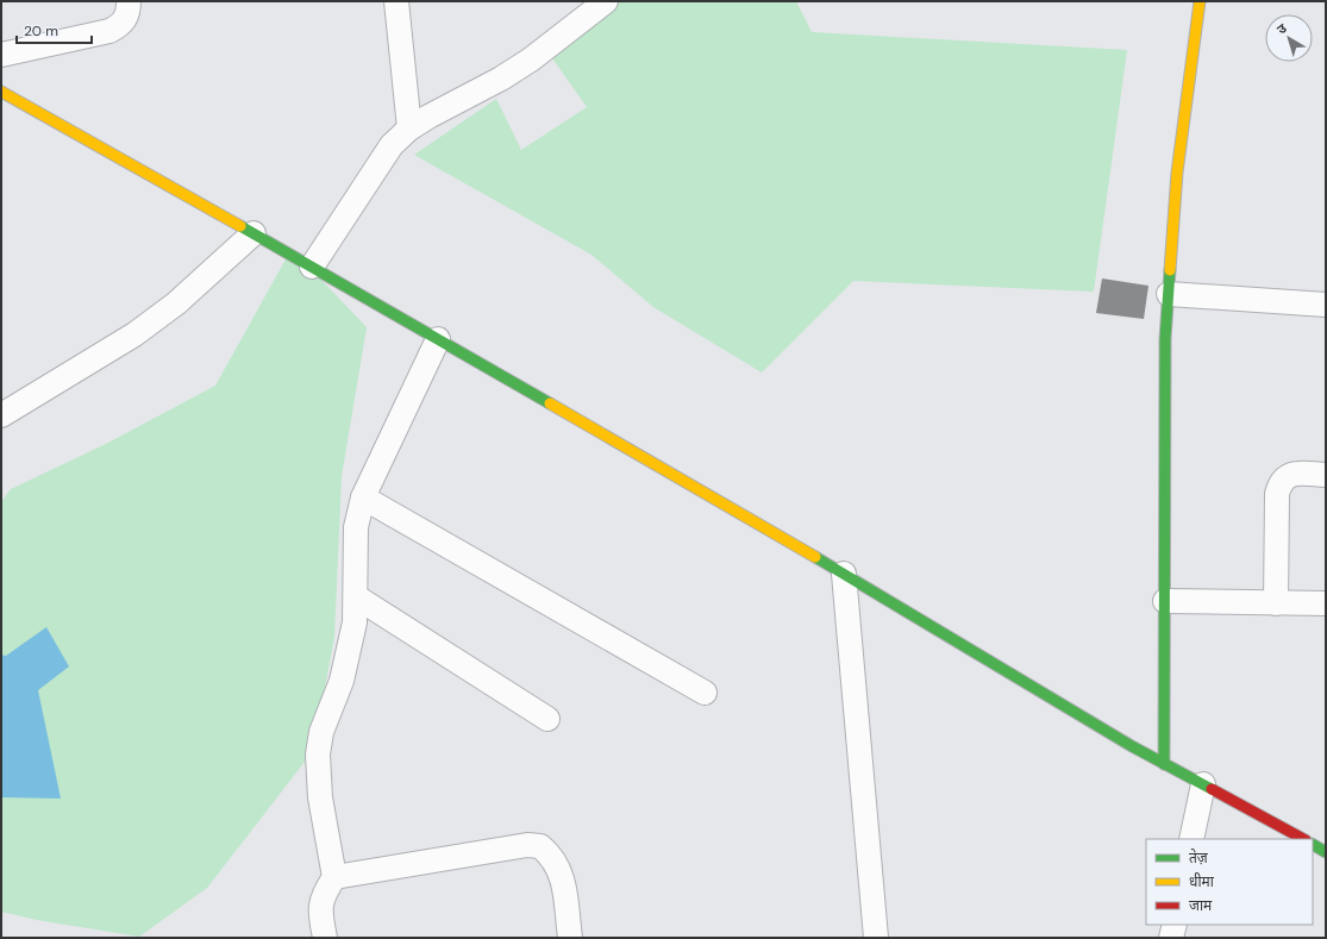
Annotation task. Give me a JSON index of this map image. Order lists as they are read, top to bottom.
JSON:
{
  "legend": ["तेज़", "धीमा", "जाम"],
  "scale_bar": "20 m",
  "north": "top left"
}
